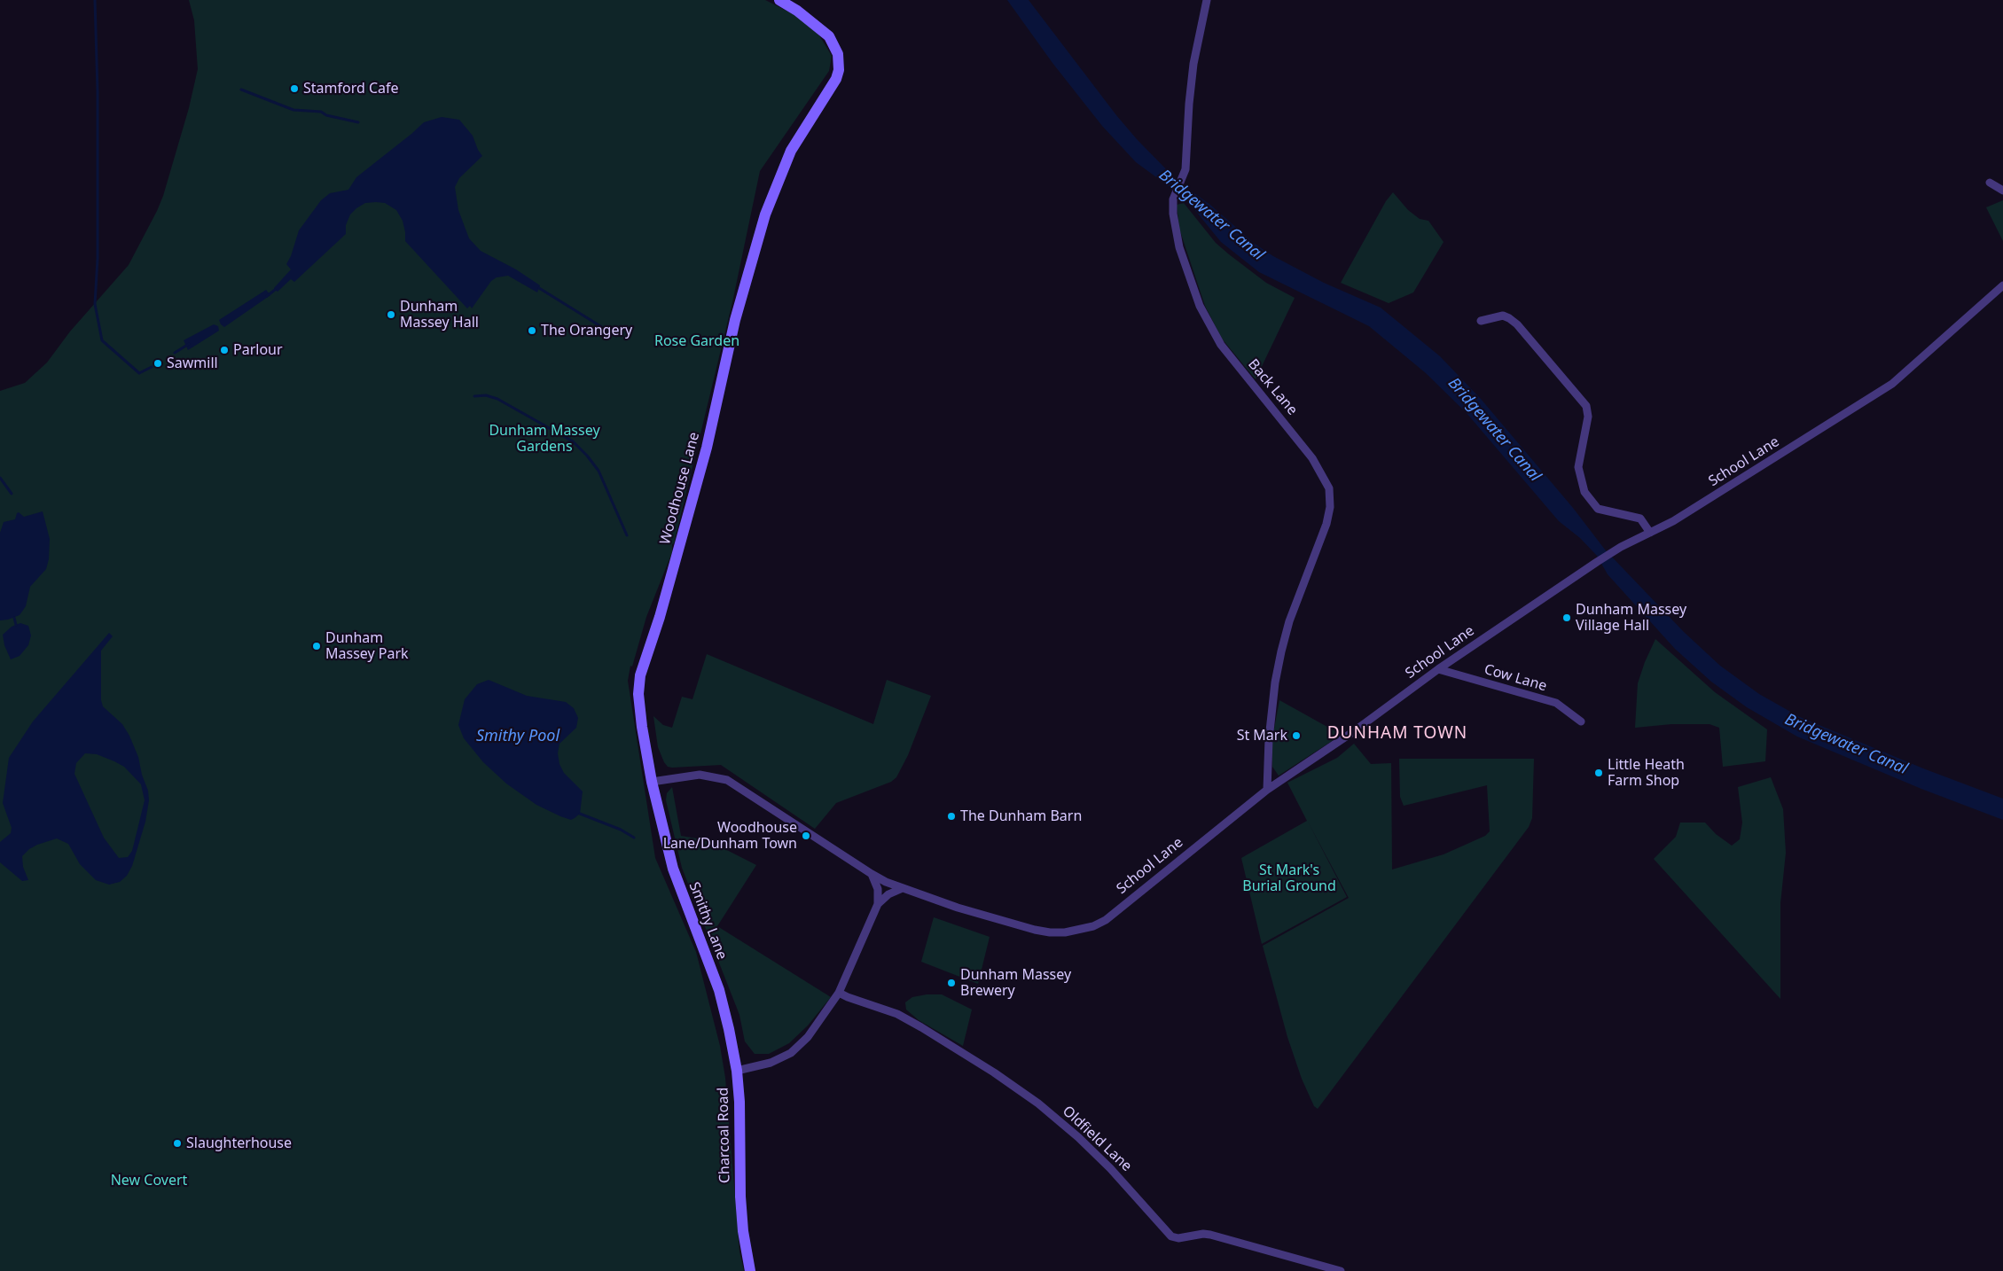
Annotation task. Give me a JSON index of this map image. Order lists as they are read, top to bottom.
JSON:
{
  "streets": {
    "main road": ["Woodhouse Lane", "Smithy Lane", "Charcoal Road"],
    "street": [
      "Back Lane",
      "School Lane",
      "Cow Lane",
      "Oldfield Lane"
    ]
  },
  "crossings": [
    ["Back Lane", "School Lane"],
    ["School Lane", "Cow Lane"],
    ["Woodhouse Lane", "Smithy Lane"],
    ["Smithy Lane", "Charcoal Road"],
    ["Charcoal Road", "Oldfield Lane"]
  ],
  "districts": ["DUNHAM TOWN"],
  "water": ["Bridgewater Canal", "Smithy Pool"],
  "parks": [
    "Rose Garden",
    "Dunham Massey Gardens",
    "St Mark's Burial Ground",
    "New Covert"
  ],
  "places": [
    "Stamford Cafe",
    "Dunham Massey Hall",
    "The Orangery",
    "Parlour",
    "Sawmill",
    "Dunham Massey Village Hall",
    "Dunham Massey Park",
    "St Mark",
    "Little Heath Farm Shop",
    "The Dunham Barn",
    "Woodhouse Lane/Dunham Town",
    "Dunham Massey Brewery",
    "Slaughterhouse"
  ]
}
